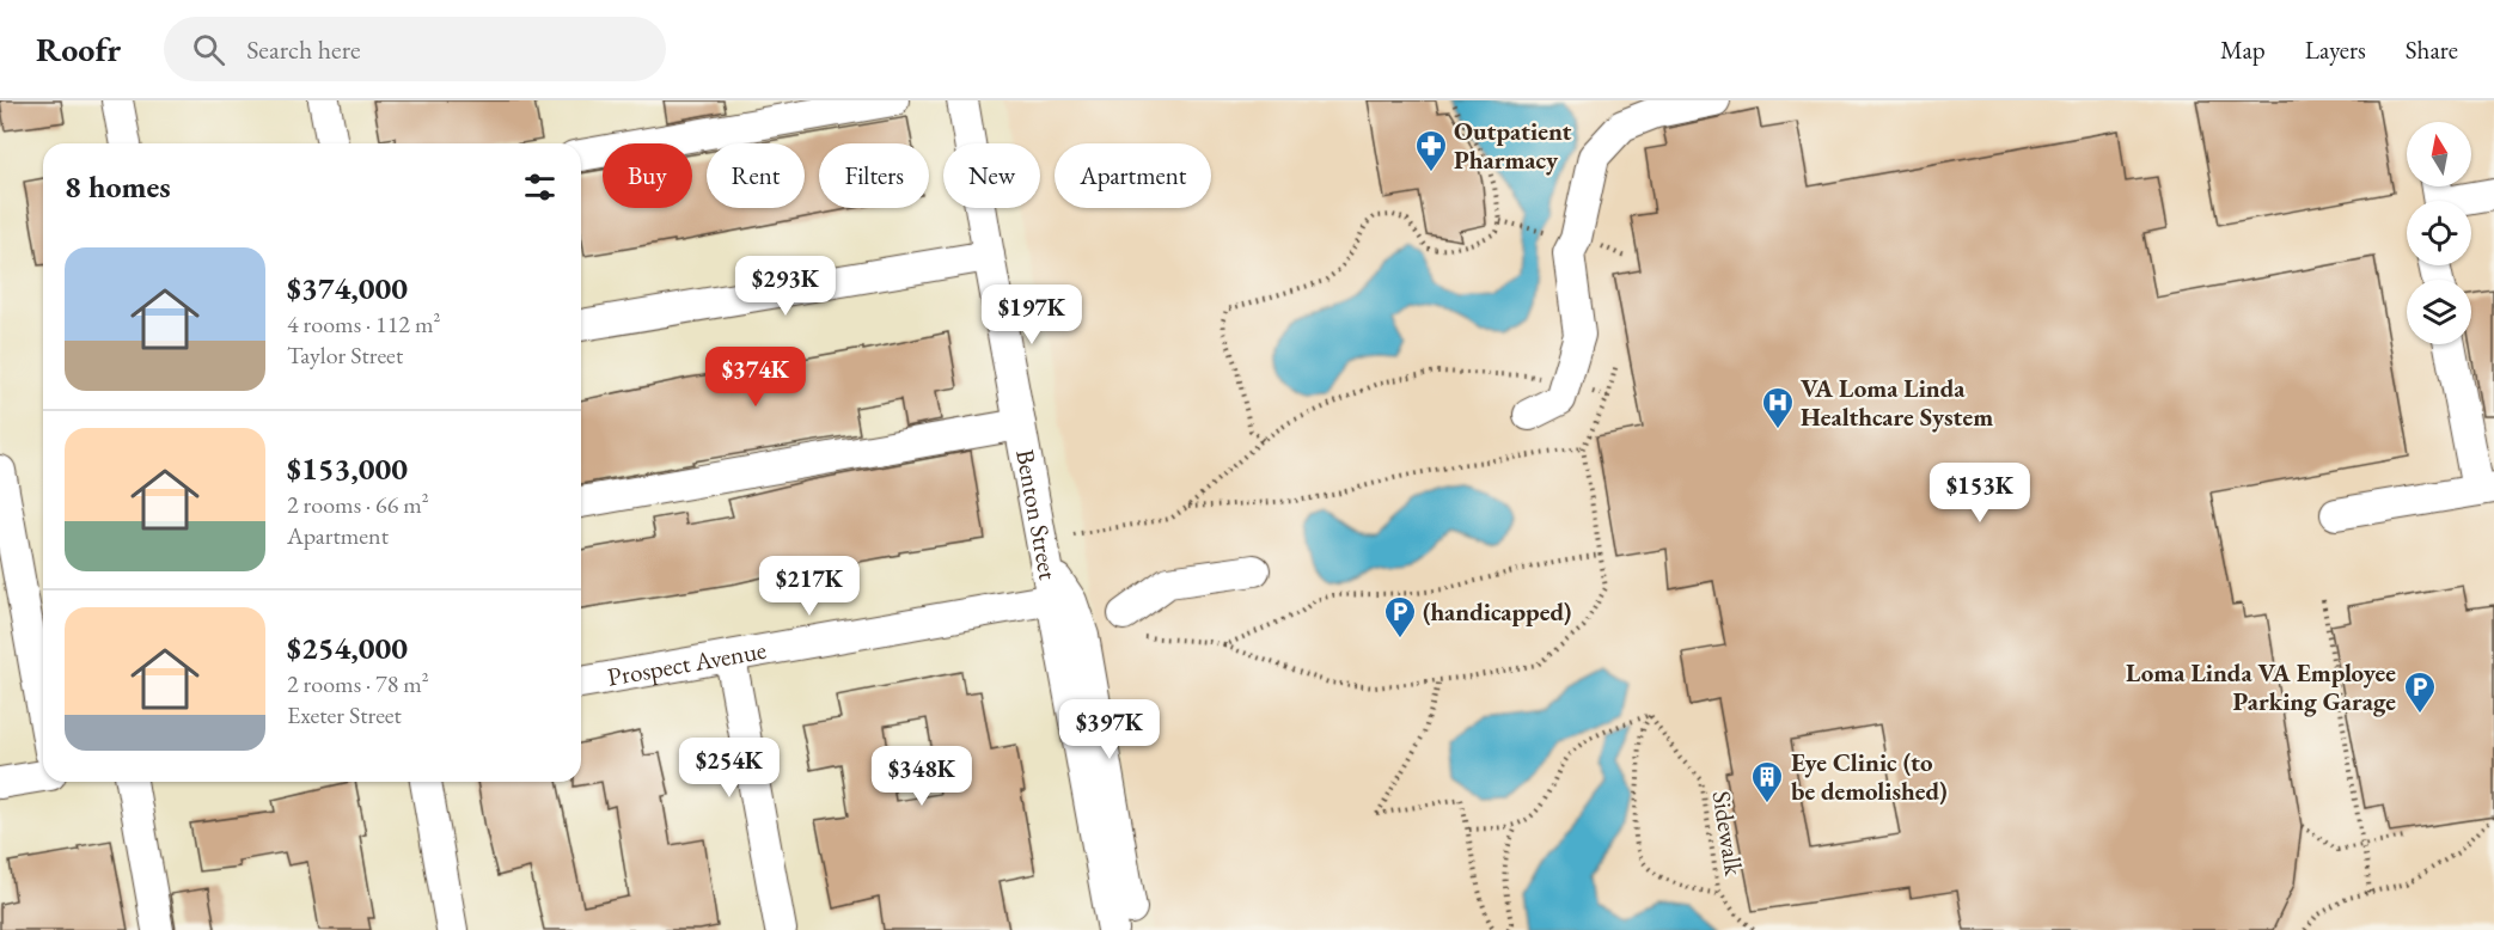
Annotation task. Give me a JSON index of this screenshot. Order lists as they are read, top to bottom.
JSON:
{
  "streets": {
    "street": ["Benton Street", "Prospect Avenue"],
    "path": ["Sidewalk"]
  },
  "crossings": [
    ["Benton Street", "Prospect Avenue"]
  ],
  "places": {
    "pharmacy": ["Outpatient Pharmacy"],
    "hospital": ["VA Loma Linda Healthcare System"],
    "parking": ["(handicapped)", "Loma Linda VA Employee Parking Garage"],
    "building": ["Eye Clinic (to be demolished)"]
  },
  "north": "top",
  "page": {
    "header": "Roofr",
    "search": "Search here",
    "nav": ["Map", "Layers", "Share"],
    "chip": [
      "Buy",
      "Rent",
      "Filters",
      "New",
      "Apartment"
    ],
    "heading": "8 homes",
    "list": [
      {
        "name": "$374,000",
        "note": "4 rooms · 112 m² · Taylor Street"
      },
      {
        "name": "$153,000",
        "note": "2 rooms · 66 m² · Apartment"
      },
      {
        "name": "$254,000",
        "note": "2 rooms · 78 m² · Exeter Street"
      }
    ],
    "price": [
      "$293K",
      "$197K",
      "$374K",
      "$153K",
      "$217K",
      "$397K",
      "$254K",
      "$348K"
    ]
  }
}
